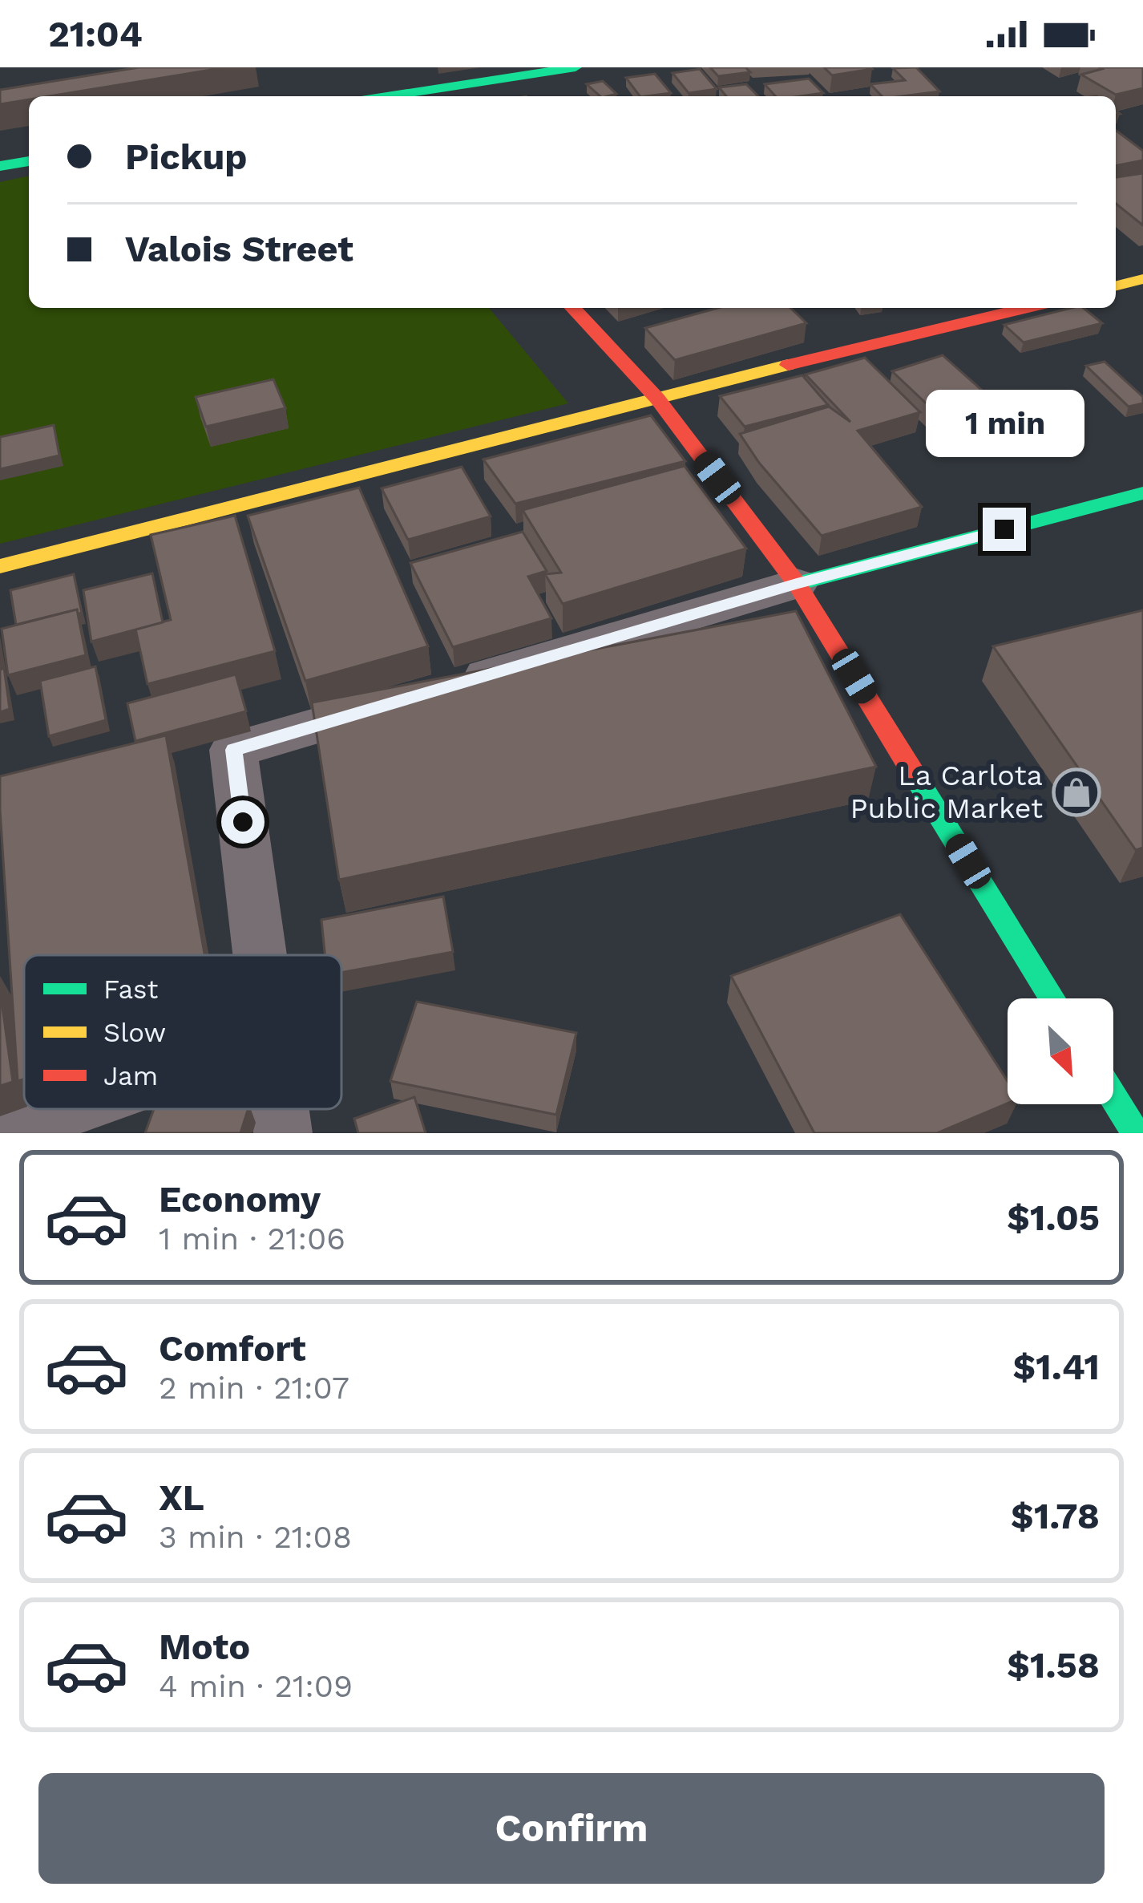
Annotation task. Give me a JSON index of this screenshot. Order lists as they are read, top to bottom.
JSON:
{
  "places": {
    "shop": ["La Carlota Public Market"]
  },
  "legend": ["Fast", "Slow", "Jam"],
  "north": "bottom right",
  "page": {
    "status": "21:04",
    "banner": ["Pickup", "Valois Street"],
    "bubble": "1 min",
    "list": [
      {
        "name": "Economy",
        "note": "1 min · 21:06",
        "value": "$1.05"
      },
      {
        "name": "Comfort",
        "note": "2 min · 21:07",
        "value": "$1.41"
      },
      {
        "name": "XL",
        "note": "3 min · 21:08",
        "value": "$1.78"
      },
      {
        "name": "Moto",
        "note": "4 min · 21:09",
        "value": "$1.58"
      }
    ],
    "buttons": "Confirm"
  }
}
